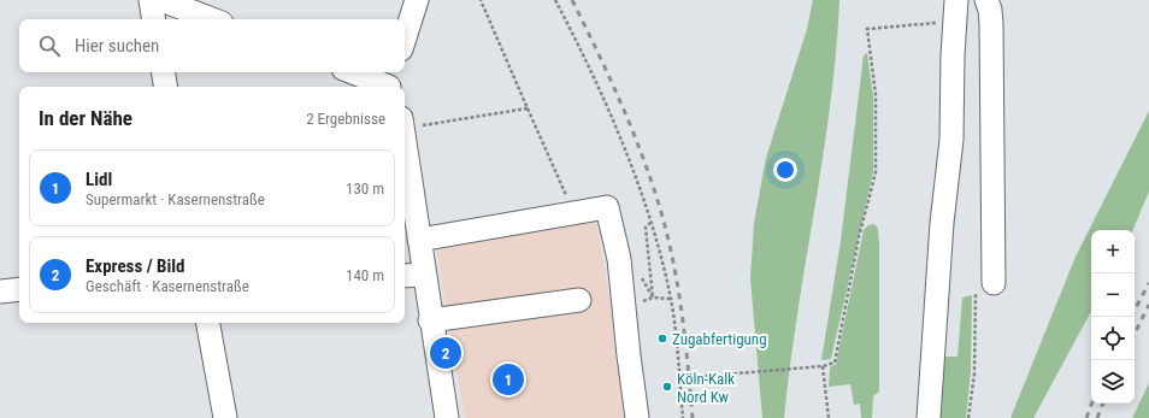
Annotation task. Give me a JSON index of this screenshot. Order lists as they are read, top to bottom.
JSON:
{
  "places": ["Zugabfertigung", "Köln-Kalk Nord Kw"],
  "page": {
    "search": "Hier suchen",
    "heading": ["In der Nähe", "2 Ergebnisse"],
    "list": [
      {
        "mark": "1",
        "name": "Lidl",
        "note": "Supermarkt · Kasernenstraße",
        "value": "130 m"
      },
      {
        "mark": "2",
        "name": "Express / Bild",
        "note": "Geschäft · Kasernenstraße",
        "value": "140 m"
      }
    ],
    "map_buttons": ["+", "−"],
    "pins": ["2", "1"]
  }
}
